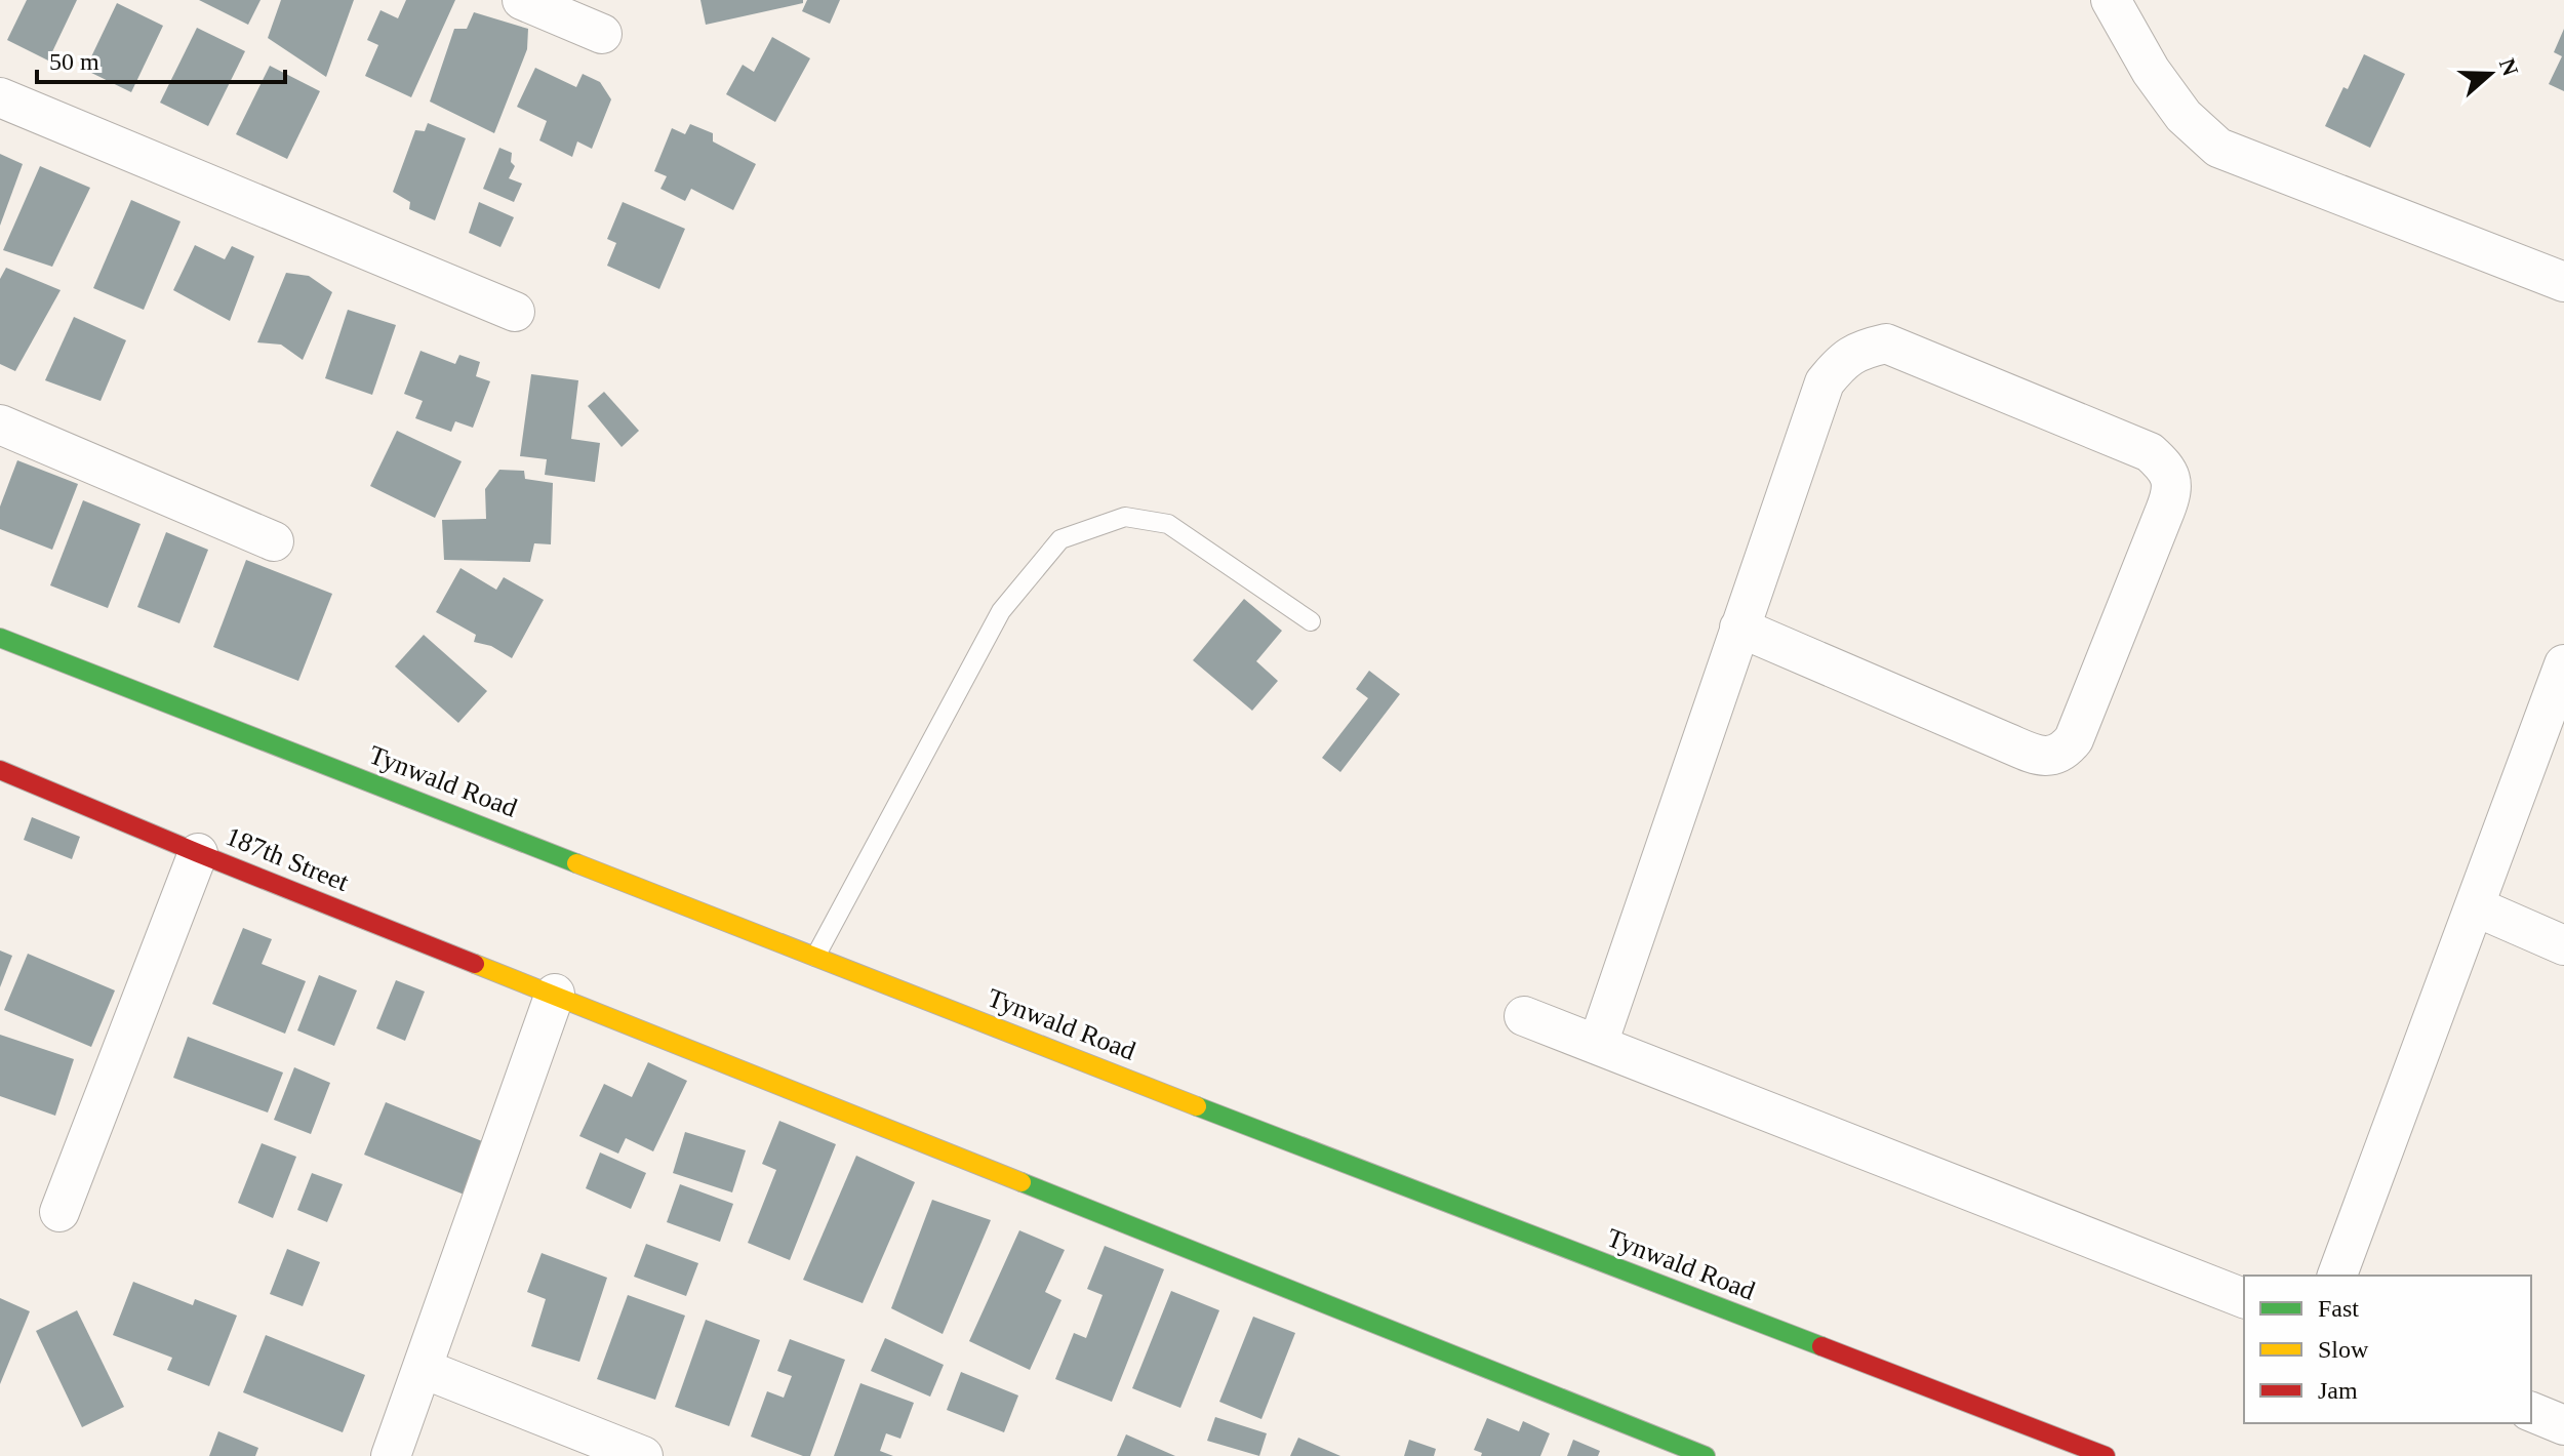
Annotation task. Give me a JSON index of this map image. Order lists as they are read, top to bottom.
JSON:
{
  "streets": {
    "main road": ["Tynwald Road", "187th Street"]
  },
  "legend": ["Fast", "Slow", "Jam"],
  "scale_bar": "50 m",
  "north": "right"
}
